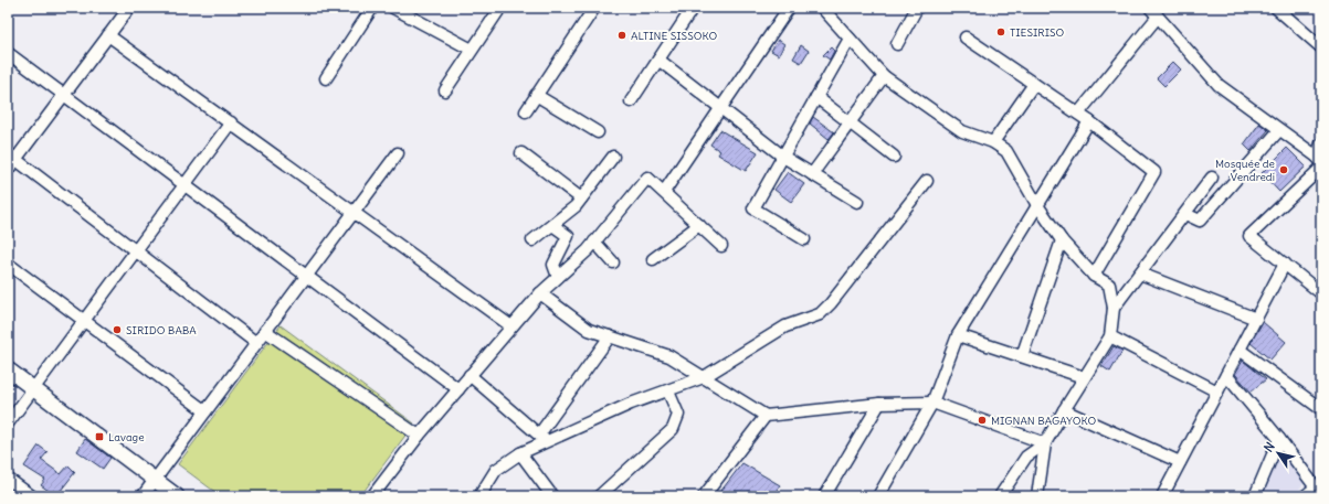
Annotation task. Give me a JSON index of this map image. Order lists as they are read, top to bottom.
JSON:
{
  "places": {
    "other": [
      "TIESIRISO",
      "ALTINE SISSOKO",
      "Mosquée de Vendredi",
      "SIRIDO BABA",
      "MIGNAN BAGAYOKO"
    ],
    "transit": ["Lavage"]
  },
  "north": "top left"
}
